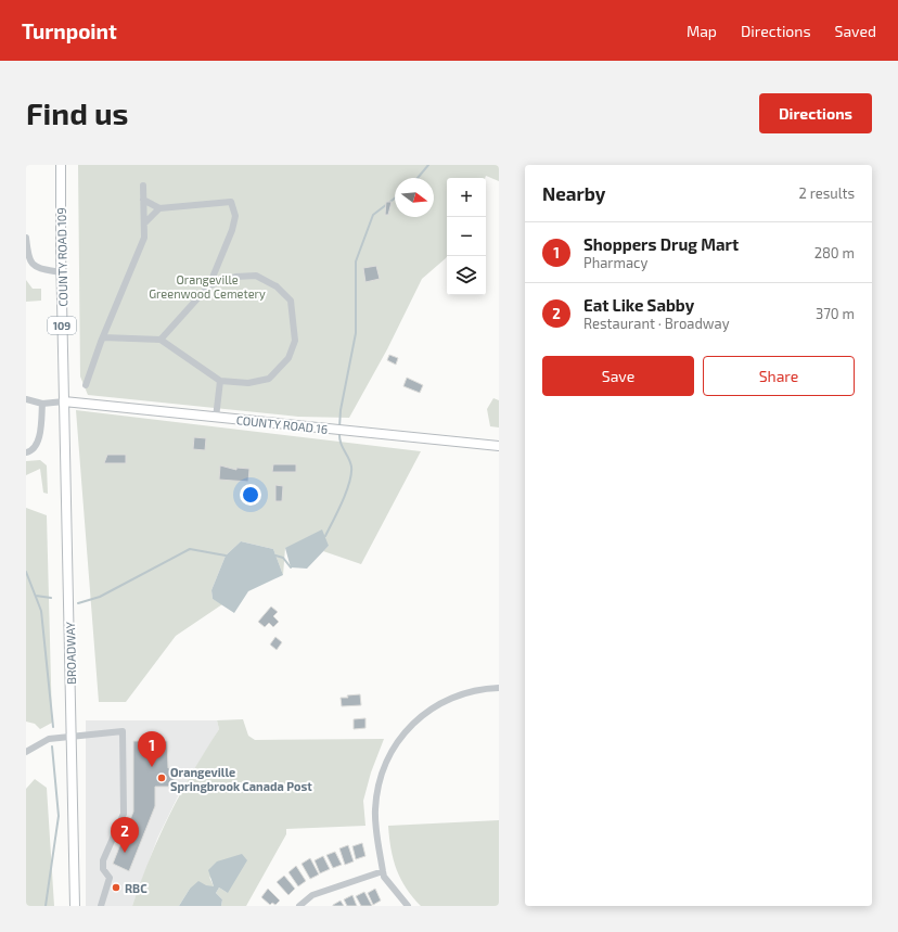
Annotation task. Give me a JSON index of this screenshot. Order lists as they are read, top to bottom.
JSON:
{
  "streets": {
    "main road": [
      "COUNTY ROAD 109",
      "109",
      "COUNTY ROAD 16",
      "BROADWAY"
    ]
  },
  "crossings": [
    ["COUNTY ROAD 109", "COUNTY ROAD 16"],
    ["COUNTY ROAD 109", "BROADWAY"],
    ["COUNTY ROAD 16", "BROADWAY"]
  ],
  "parks": ["Orangeville Greenwood Cemetery"],
  "places": ["Orangeville Springbrook Canada Post", "RBC"],
  "north": "right",
  "page": {
    "header": "Turnpoint",
    "nav": ["Map", "Directions", "Saved"],
    "buttons": [
      "Directions",
      ["Save", "Share"]
    ],
    "title": "Find us",
    "heading": ["Nearby", "2 results"],
    "map_buttons": ["+", "−"],
    "list": [
      {
        "mark": "1",
        "name": "Shoppers Drug Mart",
        "note": "Pharmacy",
        "value": "280 m"
      },
      {
        "mark": "2",
        "name": "Eat Like Sabby",
        "note": "Restaurant · Broadway",
        "value": "370 m"
      }
    ],
    "pins": ["1", "2"]
  }
}
